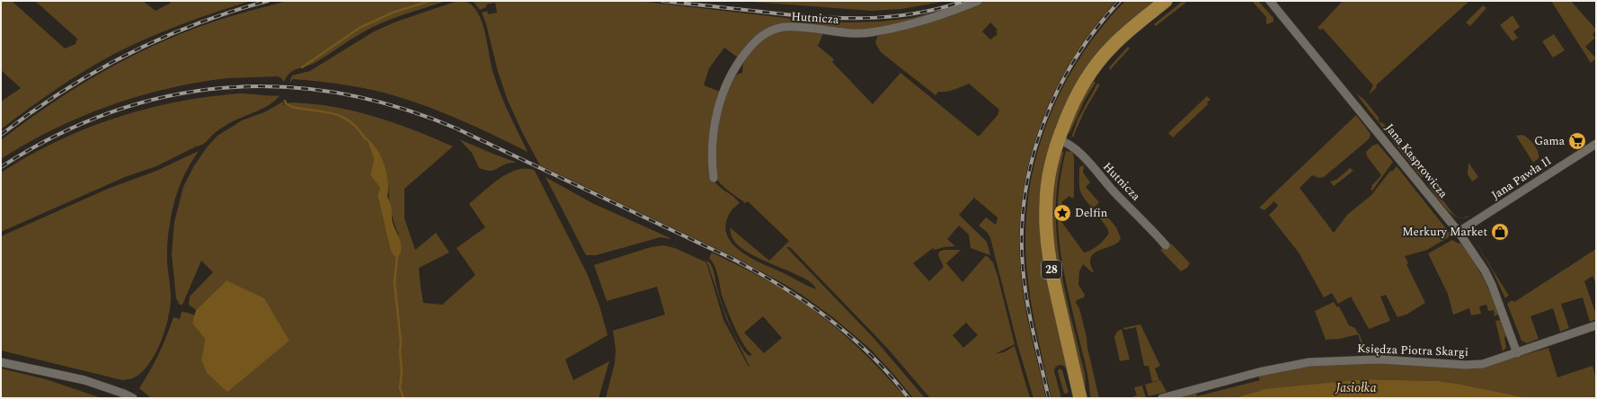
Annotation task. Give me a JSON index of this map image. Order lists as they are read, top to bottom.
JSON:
{
  "streets": {
    "main road": ["28"],
    "street": [
      "Hutnicza",
      "Jana Kasprowicza",
      "Jana Pawła II",
      "Księdza Piotra Skargi"
    ]
  },
  "crossings": [
    ["Hutnicza", "28"],
    ["Jana Kasprowicza", "Jana Pawła II"],
    ["Jana Kasprowicza", "Księdza Piotra Skargi"]
  ],
  "water": ["Jasiołka"],
  "places": {
    "supermarket": ["Gama"],
    "place": ["Delfin"],
    "shop": ["Merkury Market"]
  }
}
